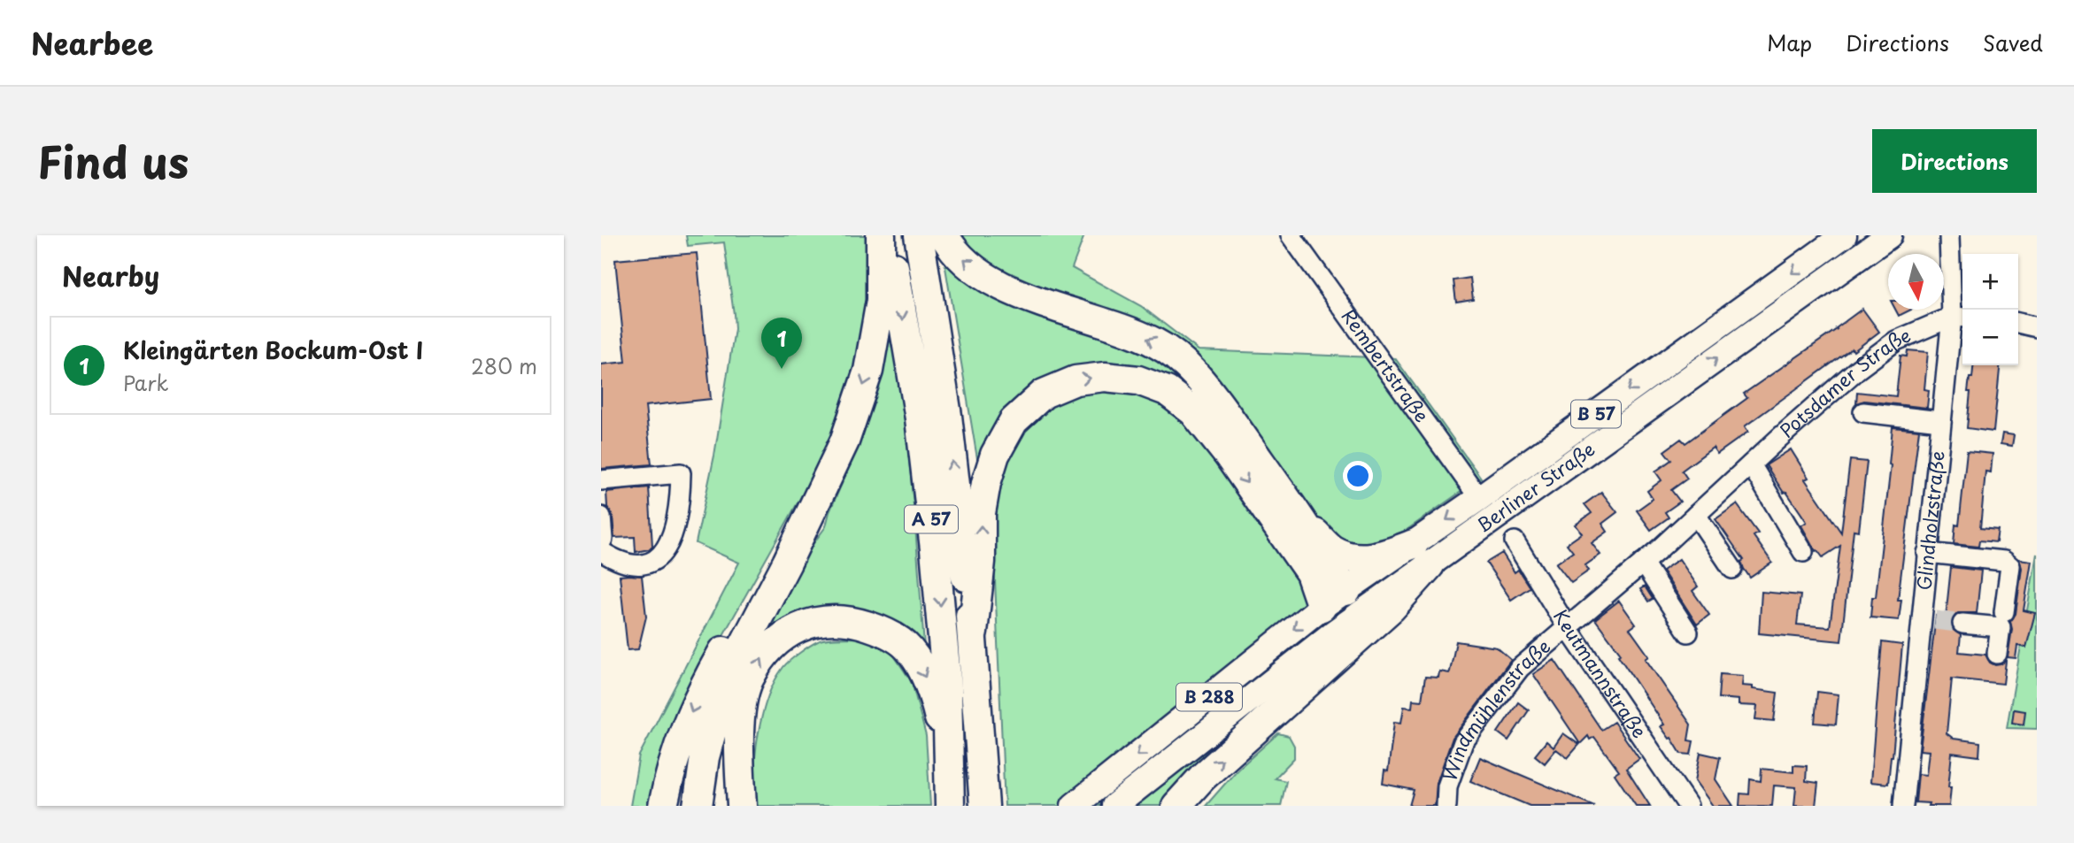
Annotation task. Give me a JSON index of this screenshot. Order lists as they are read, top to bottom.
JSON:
{
  "streets": {
    "highway": ["A 57"],
    "main road": ["B 57", "Berliner Straße", "B 288"],
    "street": [
      "Rembertstraße",
      "Potsdamer Straße",
      "Glindholzstraße",
      "Keutmannstraße",
      "Windmühlenstraße"
    ]
  },
  "crossings": [
    ["Rembertstraße", "Berliner Straße"],
    ["Potsdamer Straße", "Glindholzstraße"],
    ["Potsdamer Straße", "Keutmannstraße"],
    ["Potsdamer Straße", "Windmühlenstraße"],
    ["Keutmannstraße", "Windmühlenstraße"]
  ],
  "north": "bottom",
  "page": {
    "header": "Nearbee",
    "nav": ["Map", "Directions", "Saved"],
    "title": "Find us",
    "buttons": "Directions",
    "heading": "Nearby",
    "map_buttons": ["+", "−"],
    "list": [
      {
        "mark": "1",
        "name": "Kleingärten Bockum-Ost I",
        "note": "Park",
        "value": "280 m"
      }
    ],
    "pins": "1"
  }
}
